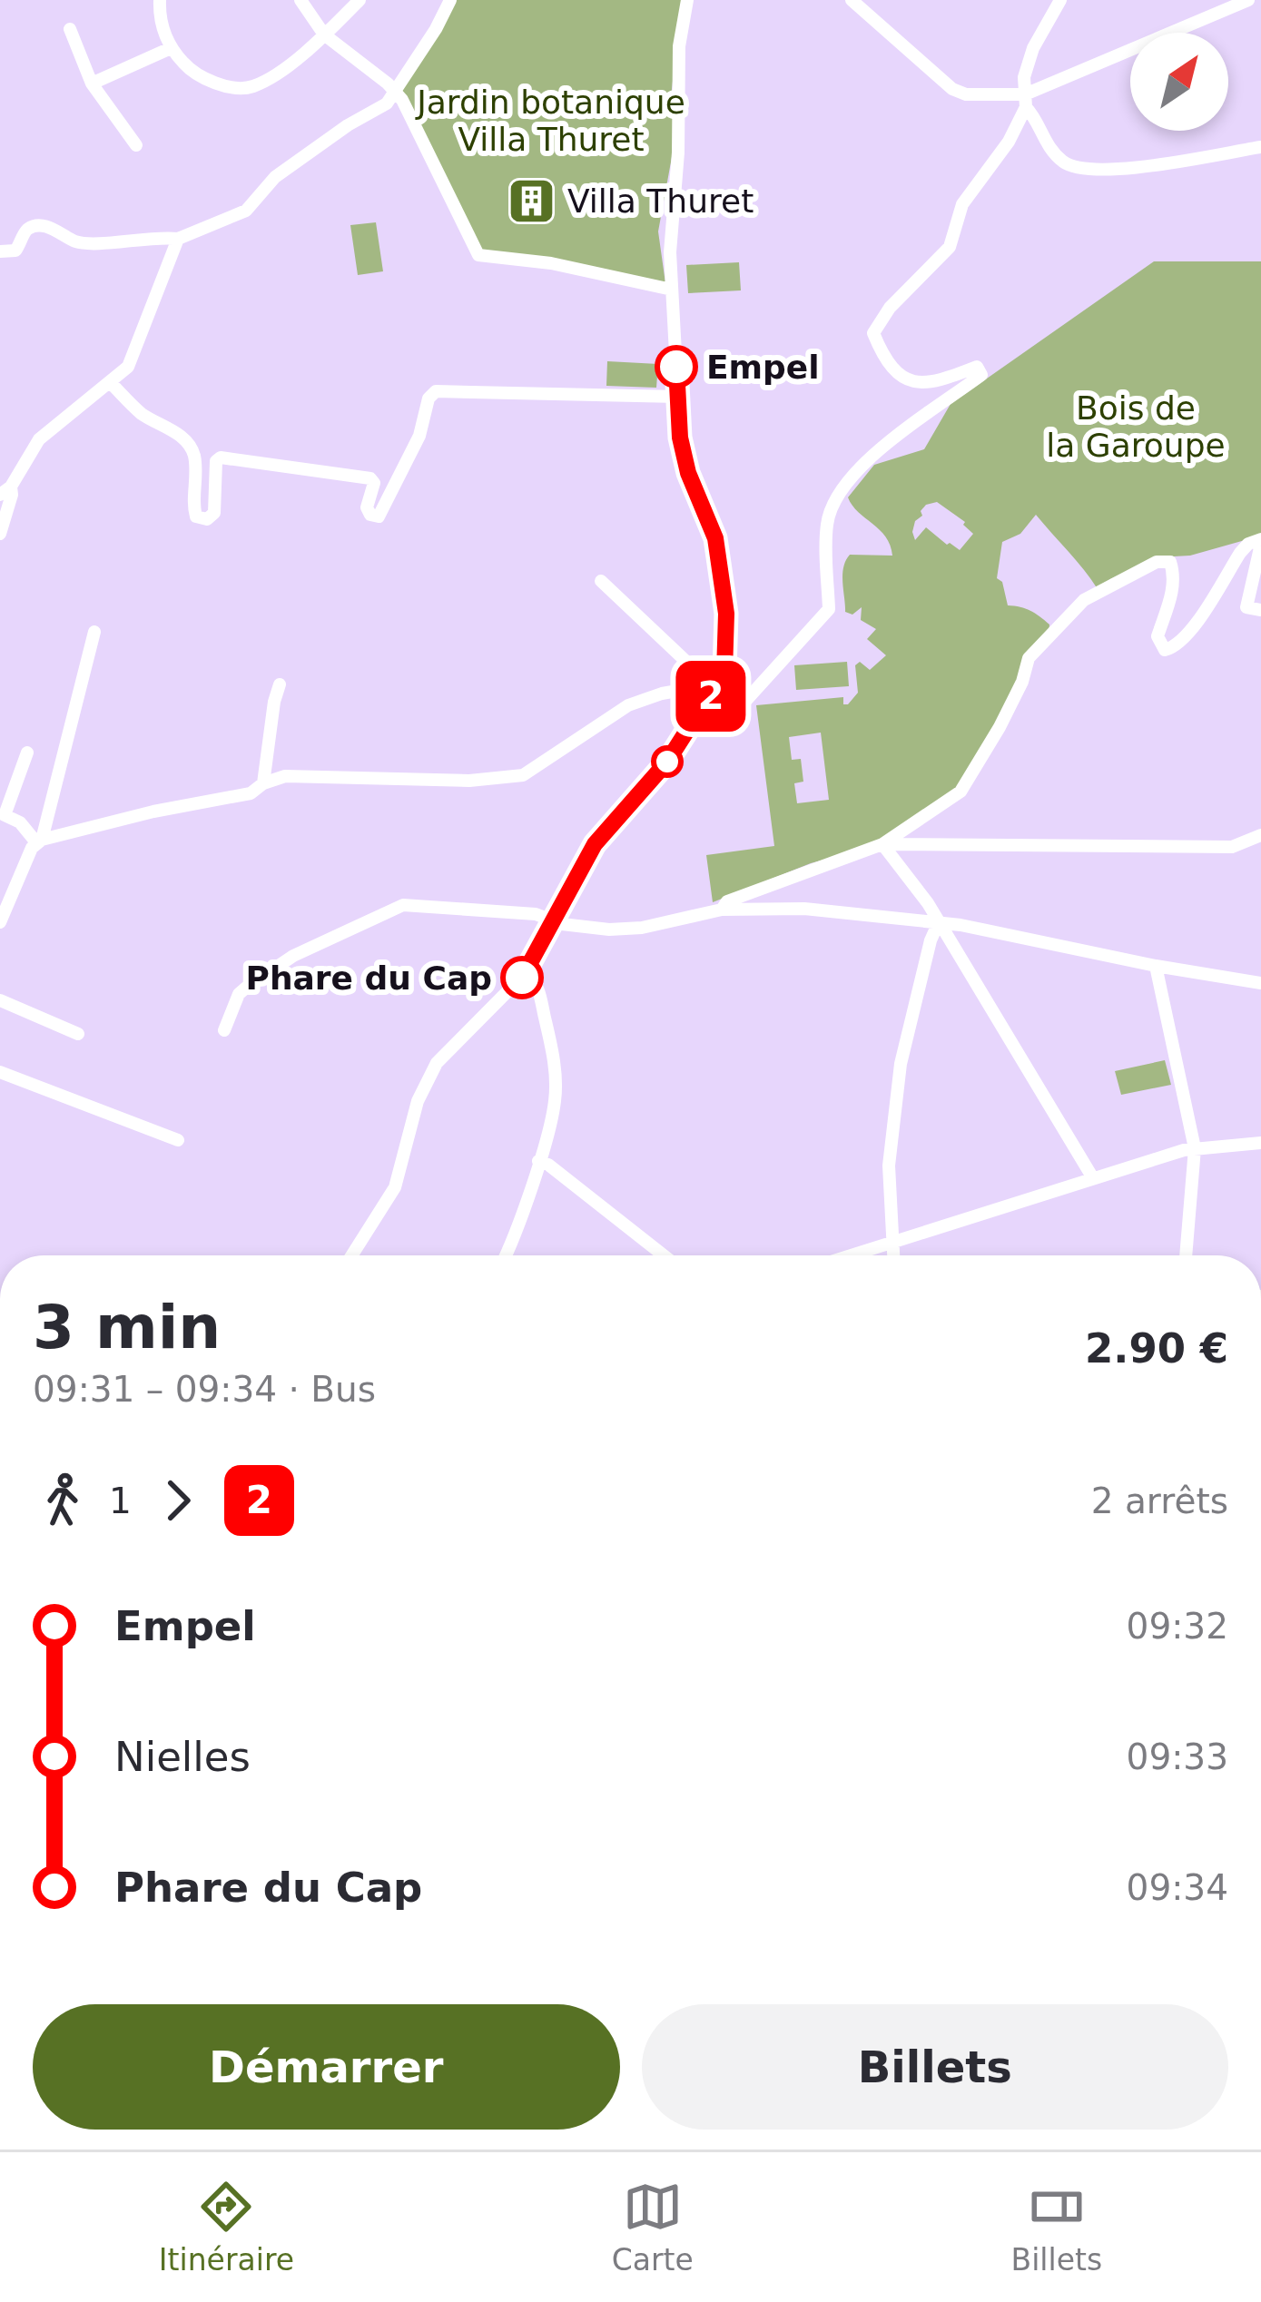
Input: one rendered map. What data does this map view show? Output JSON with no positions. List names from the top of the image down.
{
  "parks": ["Jardin botanique Villa Thuret", "Bois de la Garoupe"],
  "places": {
    "building": ["Villa Thuret"],
    "other": ["Empel", "Phare du Cap"]
  },
  "lines": ["bus line 2"],
  "north": "top right",
  "page": {
    "on_map": "2",
    "heading": ["3 min", "09:31 – 09:34 · Bus", "2.90 €"],
    "legs": ["1", "2", "2 arrêts"],
    "list": [
      {
        "name": "Empel",
        "value": "09:32"
      },
      {
        "name": "Nielles",
        "value": "09:33"
      },
      {
        "name": "Phare du Cap",
        "value": "09:34"
      }
    ],
    "buttons": ["Démarrer", "Billets"],
    "tabs": ["Itinéraire", "Carte", "Billets"]
  }
}
